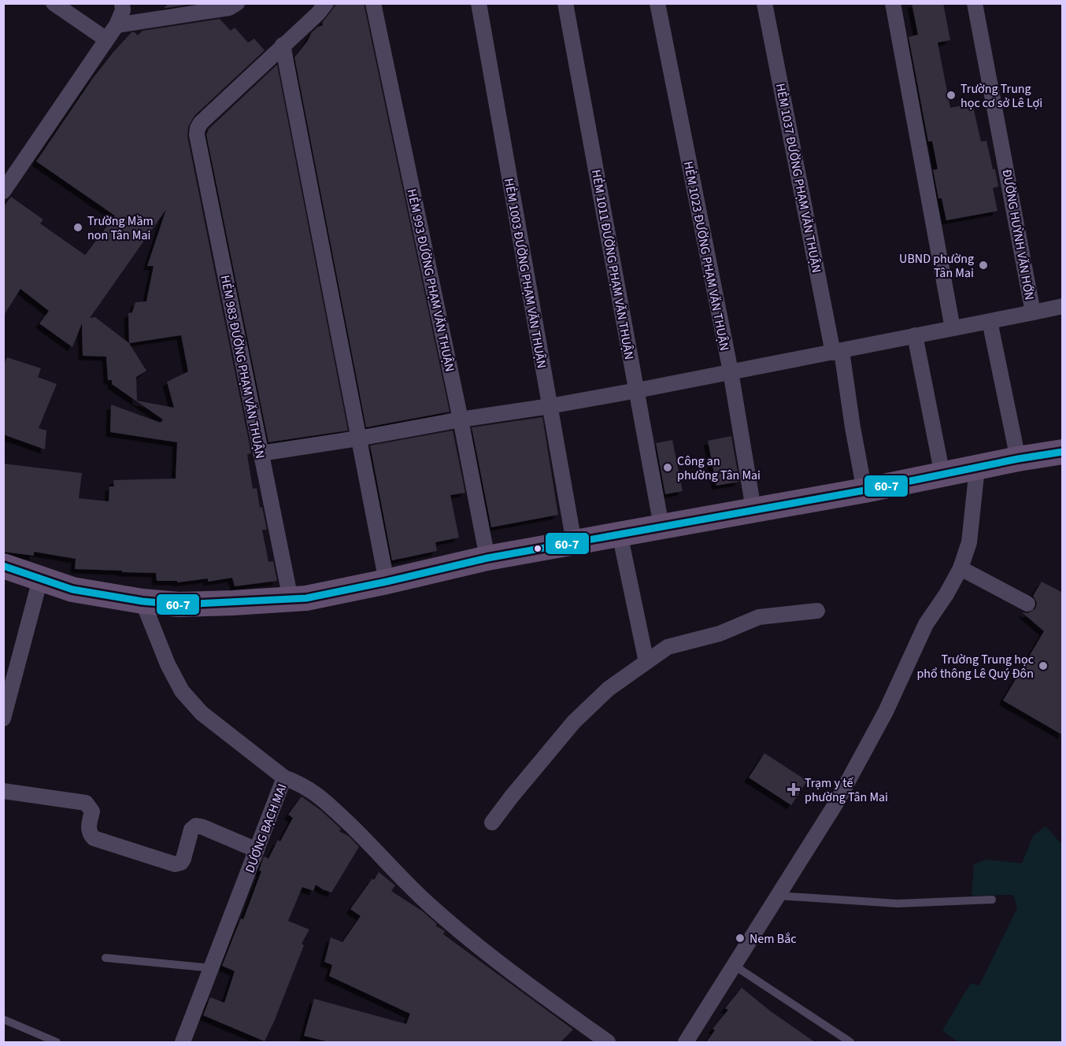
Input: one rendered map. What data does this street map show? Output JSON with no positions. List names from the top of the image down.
{
  "streets": {
    "street": [
      "HẺM 1037 ĐƯỜNG PHẠM VĂN THUẬN",
      "ĐƯỜNG HUỲNH VĂN HỚN",
      "HẺM 1023 ĐƯỜNG PHẠM VĂN THUẬN",
      "HẺM 1011 ĐƯỜNG PHẠM VĂN THUẬN",
      "HẺM 1003 ĐƯỜNG PHẠM VĂN THUẬN",
      "HẺM 993 ĐƯỜNG PHẠM VĂN THUẬN",
      "HẺM 983 ĐƯỜNG PHẠM VĂN THUẬN",
      "DƯƠNG BẠCH MAI"
    ]
  },
  "crossings": [
    ["HẺM 1037 ĐƯỜNG PHẠM VĂN THUẬN", "ĐƯỜNG HUỲNH VĂN HỚN"],
    ["ĐƯỜNG HUỲNH VĂN HỚN", "HẺM 1023 ĐƯỜNG PHẠM VĂN THUẬN"],
    ["ĐƯỜNG HUỲNH VĂN HỚN", "HẺM 1011 ĐƯỜNG PHẠM VĂN THUẬN"],
    ["ĐƯỜNG HUỲNH VĂN HỚN", "HẺM 1003 ĐƯỜNG PHẠM VĂN THUẬN"],
    ["ĐƯỜNG HUỲNH VĂN HỚN", "HẺM 993 ĐƯỜNG PHẠM VĂN THUẬN"],
    ["ĐƯỜNG HUỲNH VĂN HỚN", "HẺM 983 ĐƯỜNG PHẠM VĂN THUẬN"]
  ],
  "places": {
    "other": [
      "Trường Trung học cơ sở Lê Lợi",
      "Trường Mầm non Tân Mai",
      "UBND phường Tân Mai",
      "Công an phường Tân Mai",
      "Trường Trung học phổ thông Lê Quý Đôn",
      "Nem Bắc"
    ],
    "health": ["Trạm y tế phường Tân Mai"]
  },
  "lines": ["transit line 60-7"]
}
